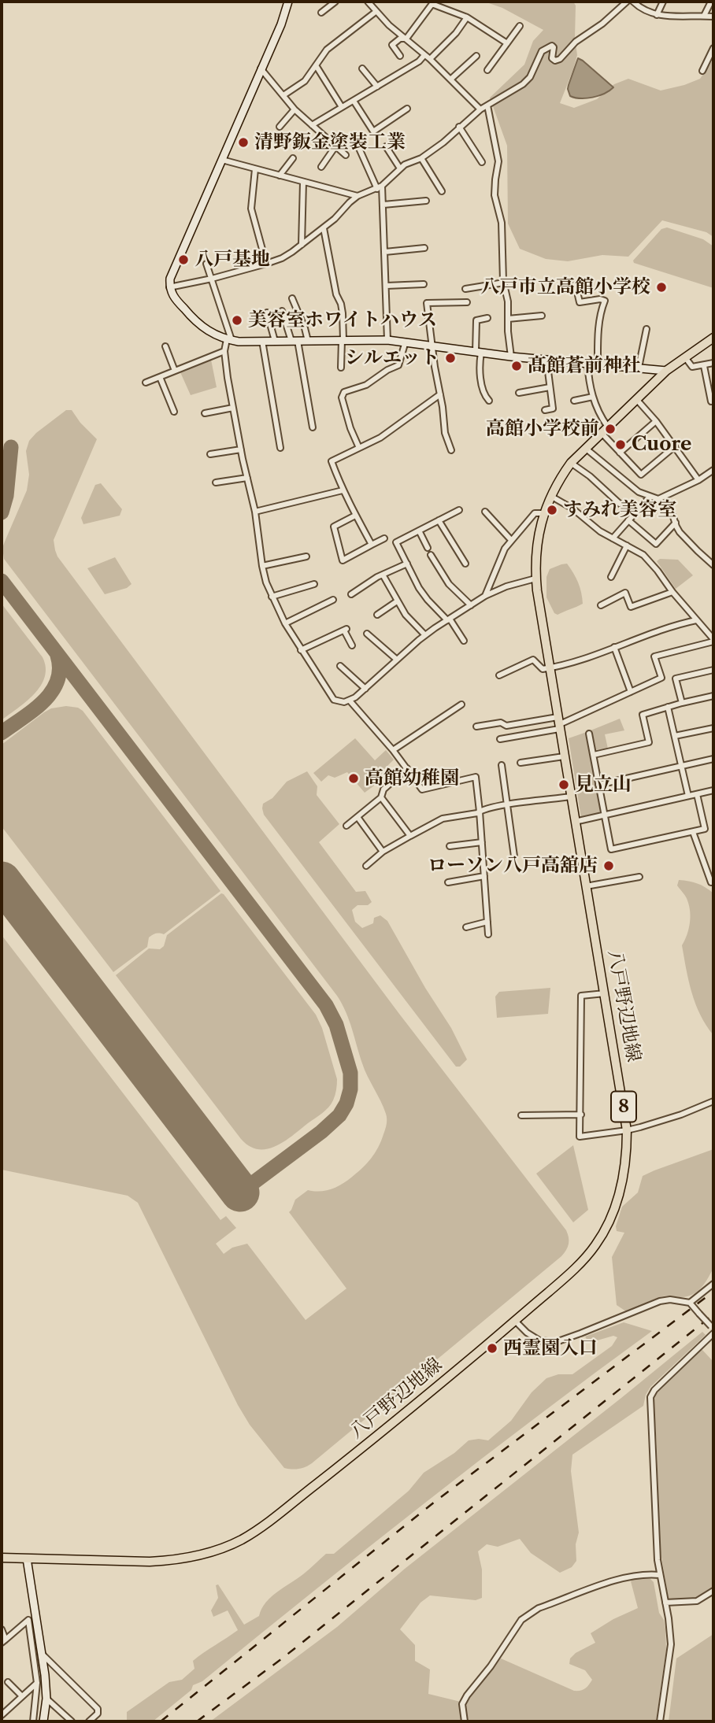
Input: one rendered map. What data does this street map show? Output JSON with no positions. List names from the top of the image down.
{
  "streets": {
    "main road": ["八戸野辺地線", "8"]
  },
  "places": [
    "清野鈑金塗装工業",
    "八戸基地",
    "八戸市立高館小学校",
    "美容室ホワイトハウス",
    "シルエット",
    "髙館蒼前神社",
    "高館小学校前",
    "Cuore",
    "すみれ美容室",
    "高館幼稚園",
    "見立山",
    "ローソン八戸高舘店",
    "西霊園入口"
  ]
}
